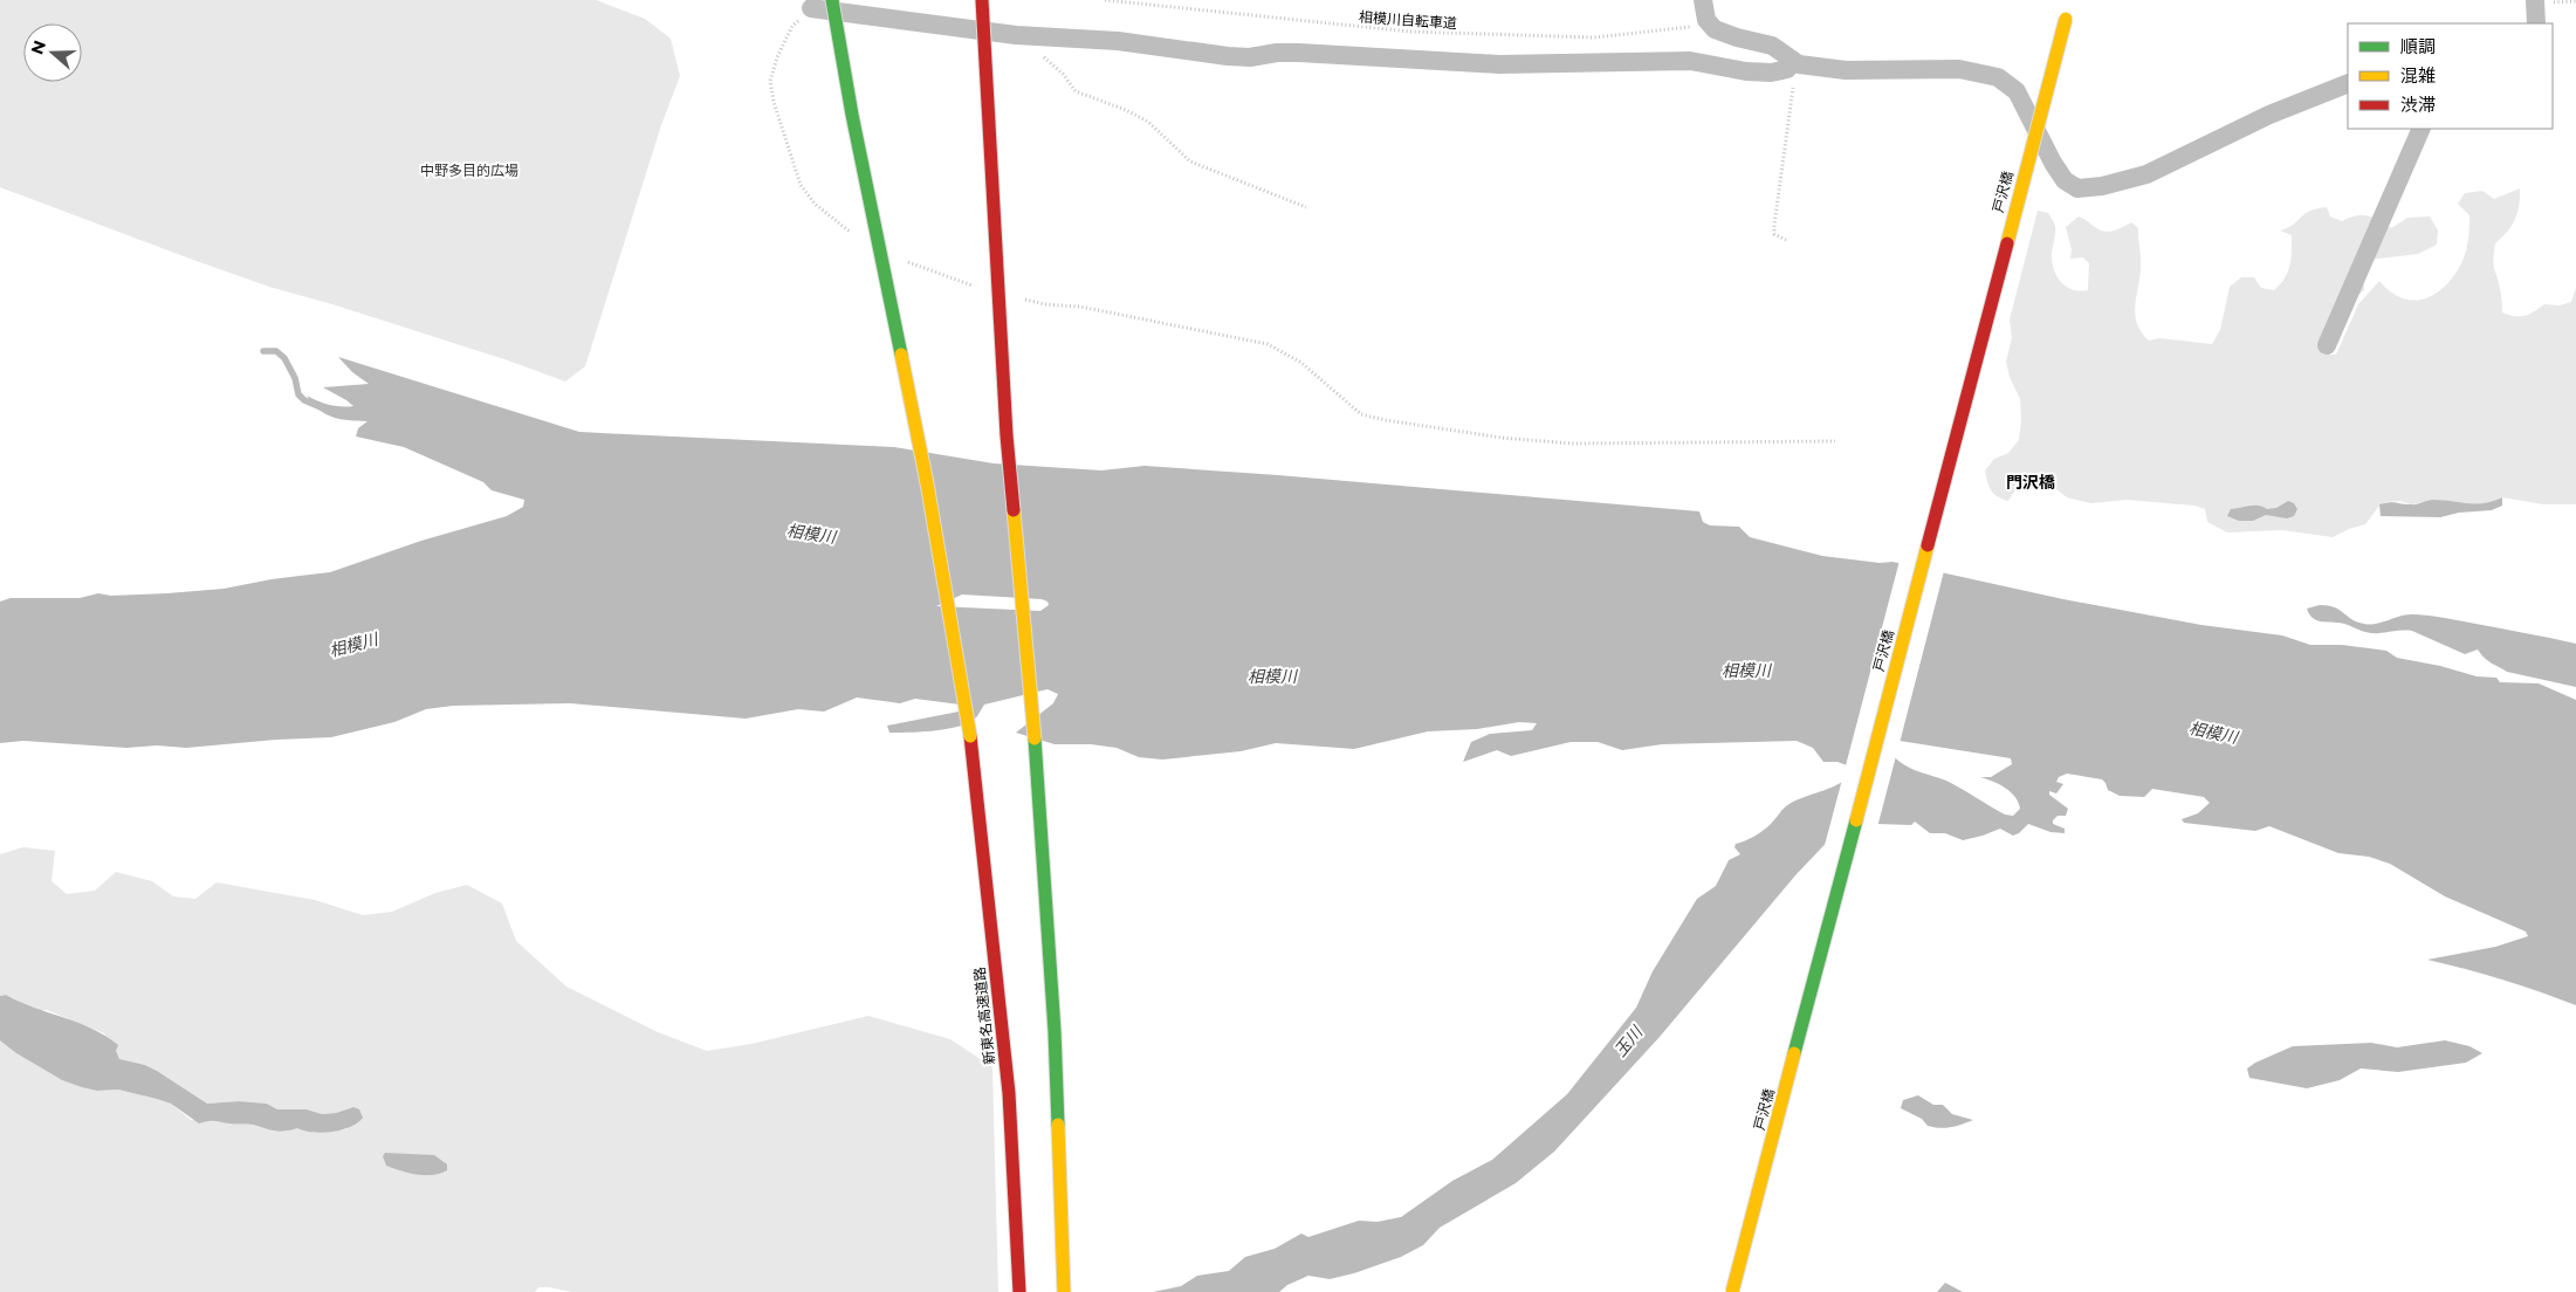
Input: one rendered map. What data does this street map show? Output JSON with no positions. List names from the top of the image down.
{
  "streets": {
    "main road": ["戸沢橋", "新東名高速道路"],
    "path": ["相模川自転車道"]
  },
  "districts": ["門沢橋"],
  "water": ["相模川", "玉川"],
  "parks": ["中野多目的広場"],
  "legend": ["順調", "混雑", "渋滞"],
  "north": "left"
}
